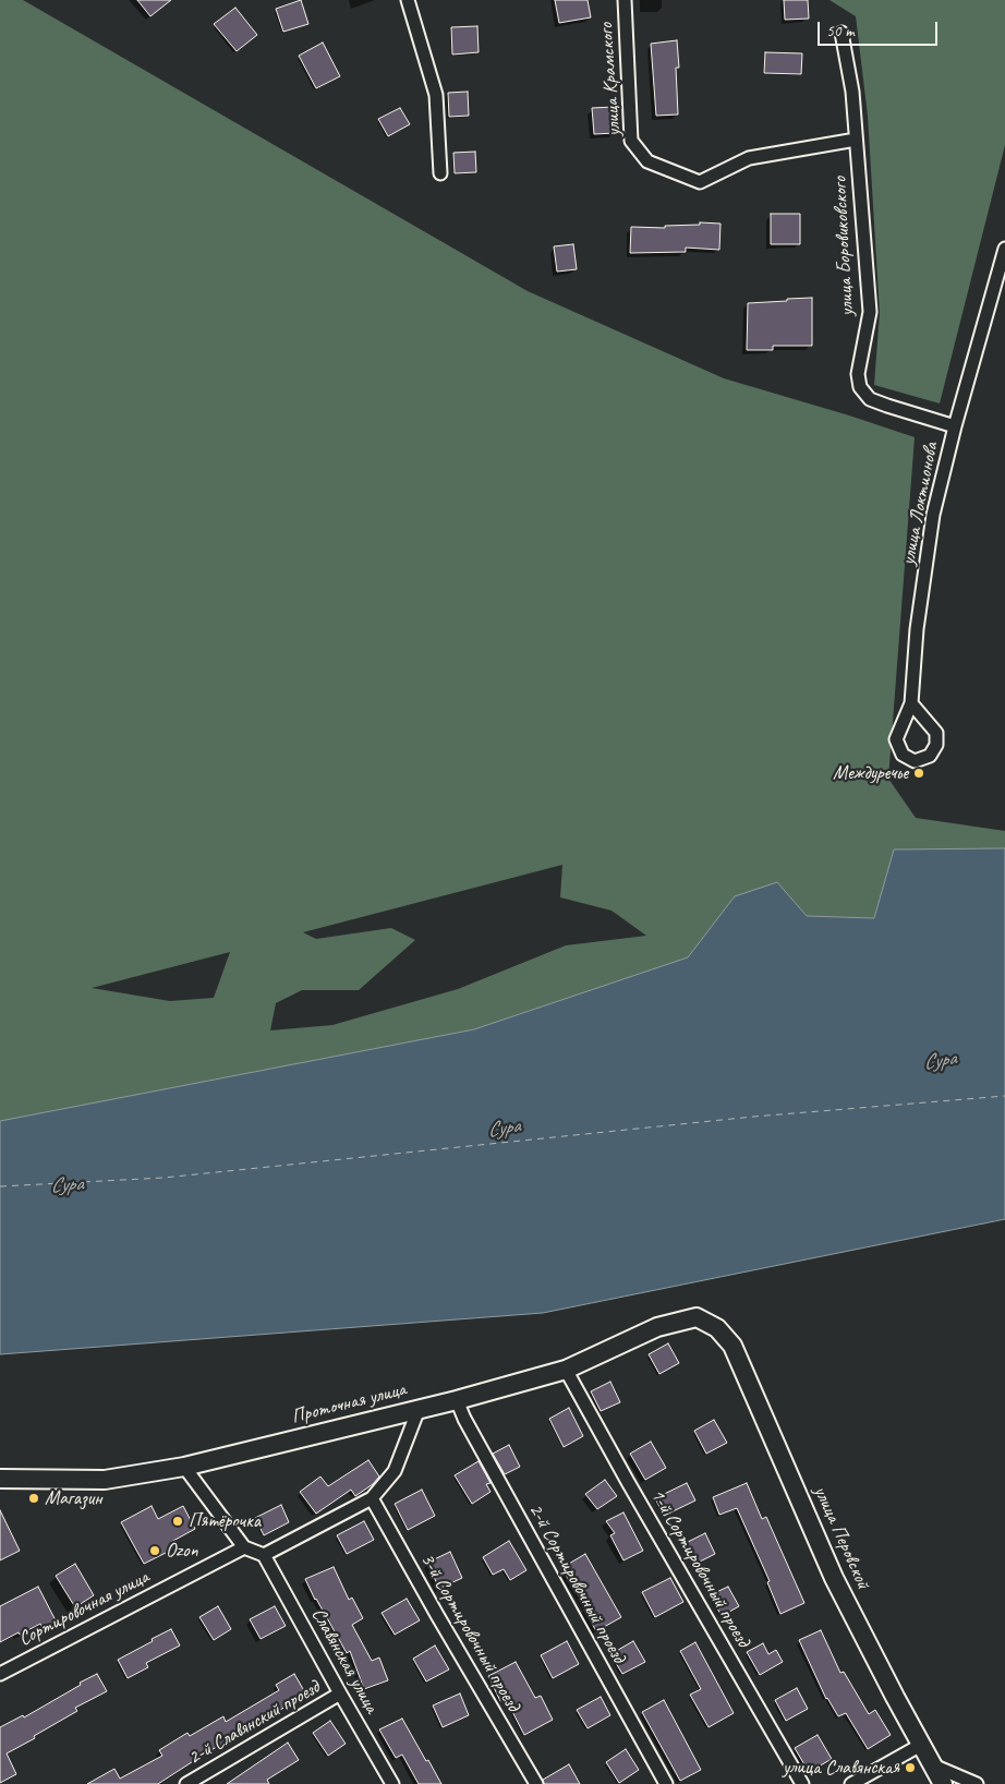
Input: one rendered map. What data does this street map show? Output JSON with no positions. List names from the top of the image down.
{
  "streets": {
    "main road": ["Проточная улица", "улица Перовской"],
    "street": [
      "улица Крамского",
      "улица Боровиковского",
      "улица Локтионова",
      "1-й Сортировочный проезд",
      "2-й Сортировочный проезд",
      "Сортировочная улица",
      "3-й Сортировочный проезд",
      "Славянская улица",
      "2-й Славянский проезд"
    ]
  },
  "crossings": [
    ["улица Крамского", "улица Боровиковского"],
    ["улица Боровиковского", "улица Локтионова"],
    ["Проточная улица", "улица Перовской"],
    ["Проточная улица", "1-й Сортировочный проезд"],
    ["Проточная улица", "2-й Сортировочный проезд"],
    ["Славянская улица", "2-й Славянский проезд"]
  ],
  "water": ["Сура"],
  "places": [
    "Междуречье",
    "Магазин",
    "Пятёрочка",
    "Ozon",
    "улица Славянская"
  ],
  "scale_bar": "50 m"
}
